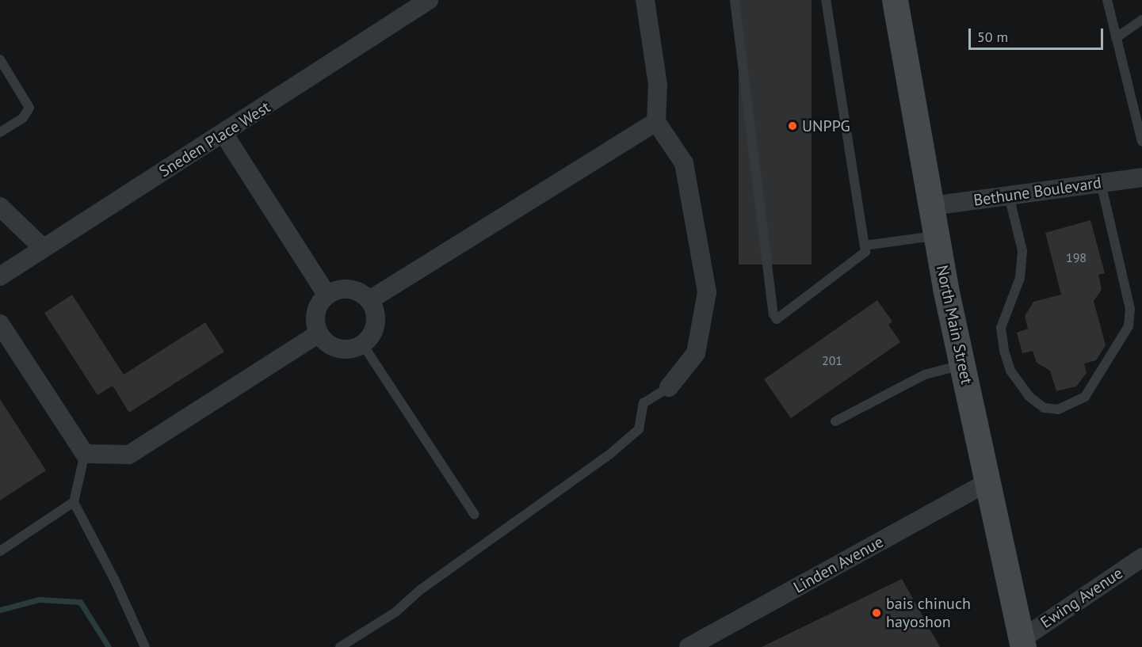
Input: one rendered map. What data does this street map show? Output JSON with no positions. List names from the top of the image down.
{
  "streets": {
    "main road": ["North Main Street"],
    "street": [
      "Sneden Place West",
      "Bethune Boulevard",
      "Linden Avenue",
      "Ewing Avenue"
    ]
  },
  "crossings": [
    ["Bethune Boulevard", "North Main Street"],
    ["North Main Street", "Linden Avenue"],
    ["North Main Street", "Ewing Avenue"]
  ],
  "places": ["UNPPG", "bais chinuch hayoshon"],
  "house_numbers": ["198", "201"],
  "scale_bar": "50 m"
}
